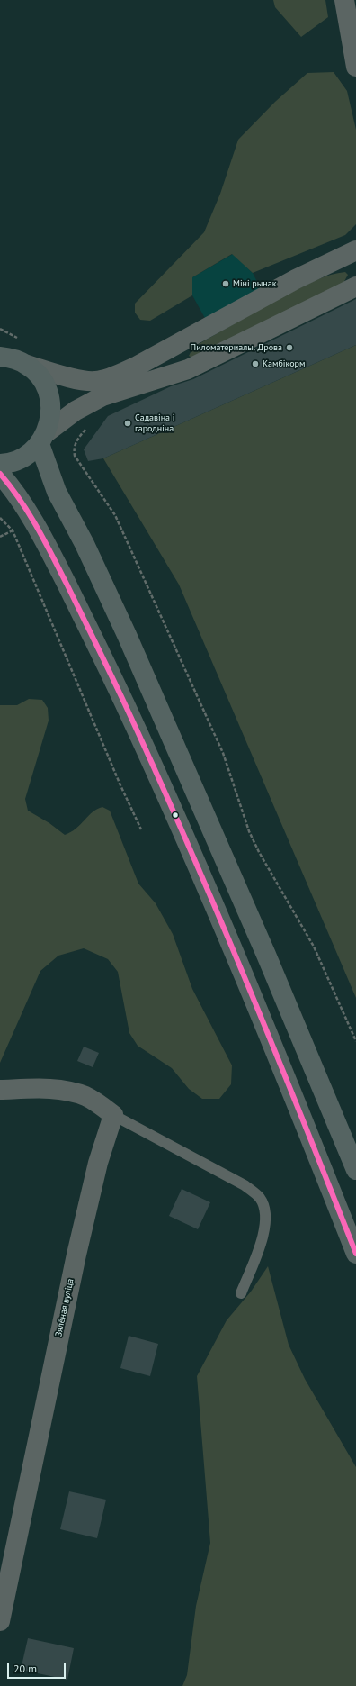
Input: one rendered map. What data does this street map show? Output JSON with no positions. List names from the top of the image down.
{
  "streets": {
    "street": ["Зялёная вуліца"]
  },
  "places": [
    "Міні рынак",
    "Пиломатериалы. Дрова",
    "Камбікорм",
    "Садавіна і гародніна"
  ],
  "scale_bar": "20 m"
}
